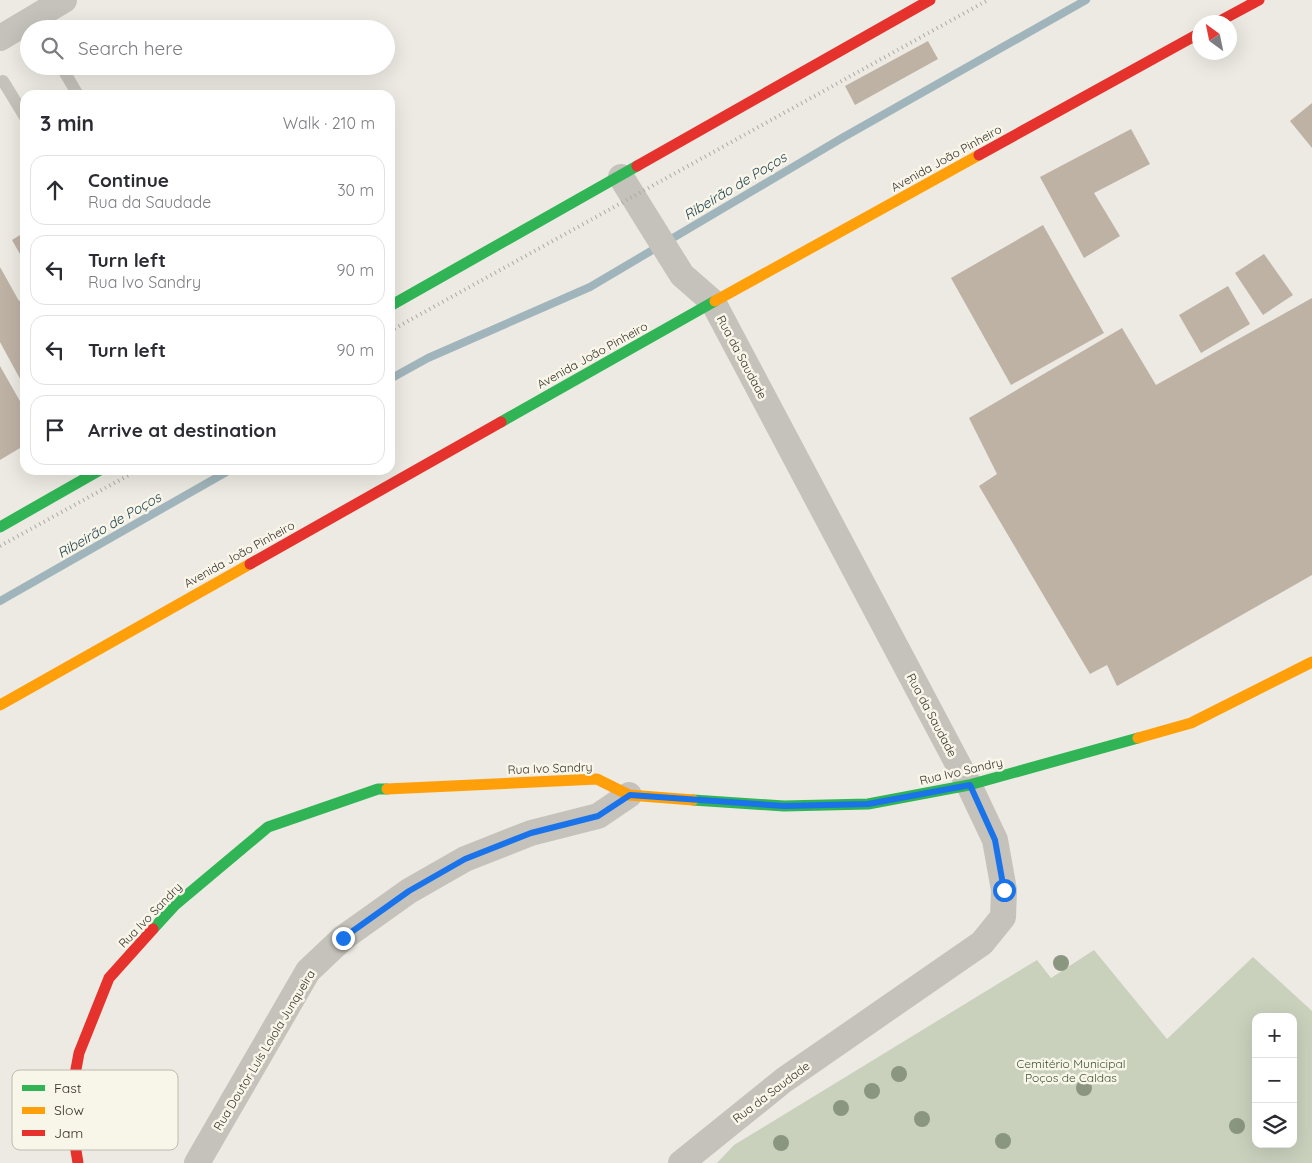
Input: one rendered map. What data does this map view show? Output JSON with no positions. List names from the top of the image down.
{
  "streets": {
    "main road": ["Avenida João Pinheiro", "Rua Ivo Sandry"],
    "street": ["Rua da Saudade", "Rua Doutor Luís Loiola Junqueira"]
  },
  "crossings": [
    ["Avenida João Pinheiro", "Rua da Saudade"],
    ["Rua da Saudade", "Rua Ivo Sandry"],
    ["Rua Ivo Sandry", "Rua Doutor Luís Loiola Junqueira"]
  ],
  "water": ["Ribeirão de Poços"],
  "parks": ["Cemitério Municipal Poços de Caldas"],
  "legend": ["Fast", "Slow", "Jam"],
  "north": "top left",
  "page": {
    "search": "Search here",
    "heading": ["3 min", "Walk · 210 m"],
    "list": [
      ["Continue", "Rua da Saudade", "30 m"],
      ["Turn left", "Rua Ivo Sandry", "90 m"],
      ["Turn left", "90 m"],
      "Arrive at destination"
    ],
    "map_buttons": ["+", "−"]
  }
}
